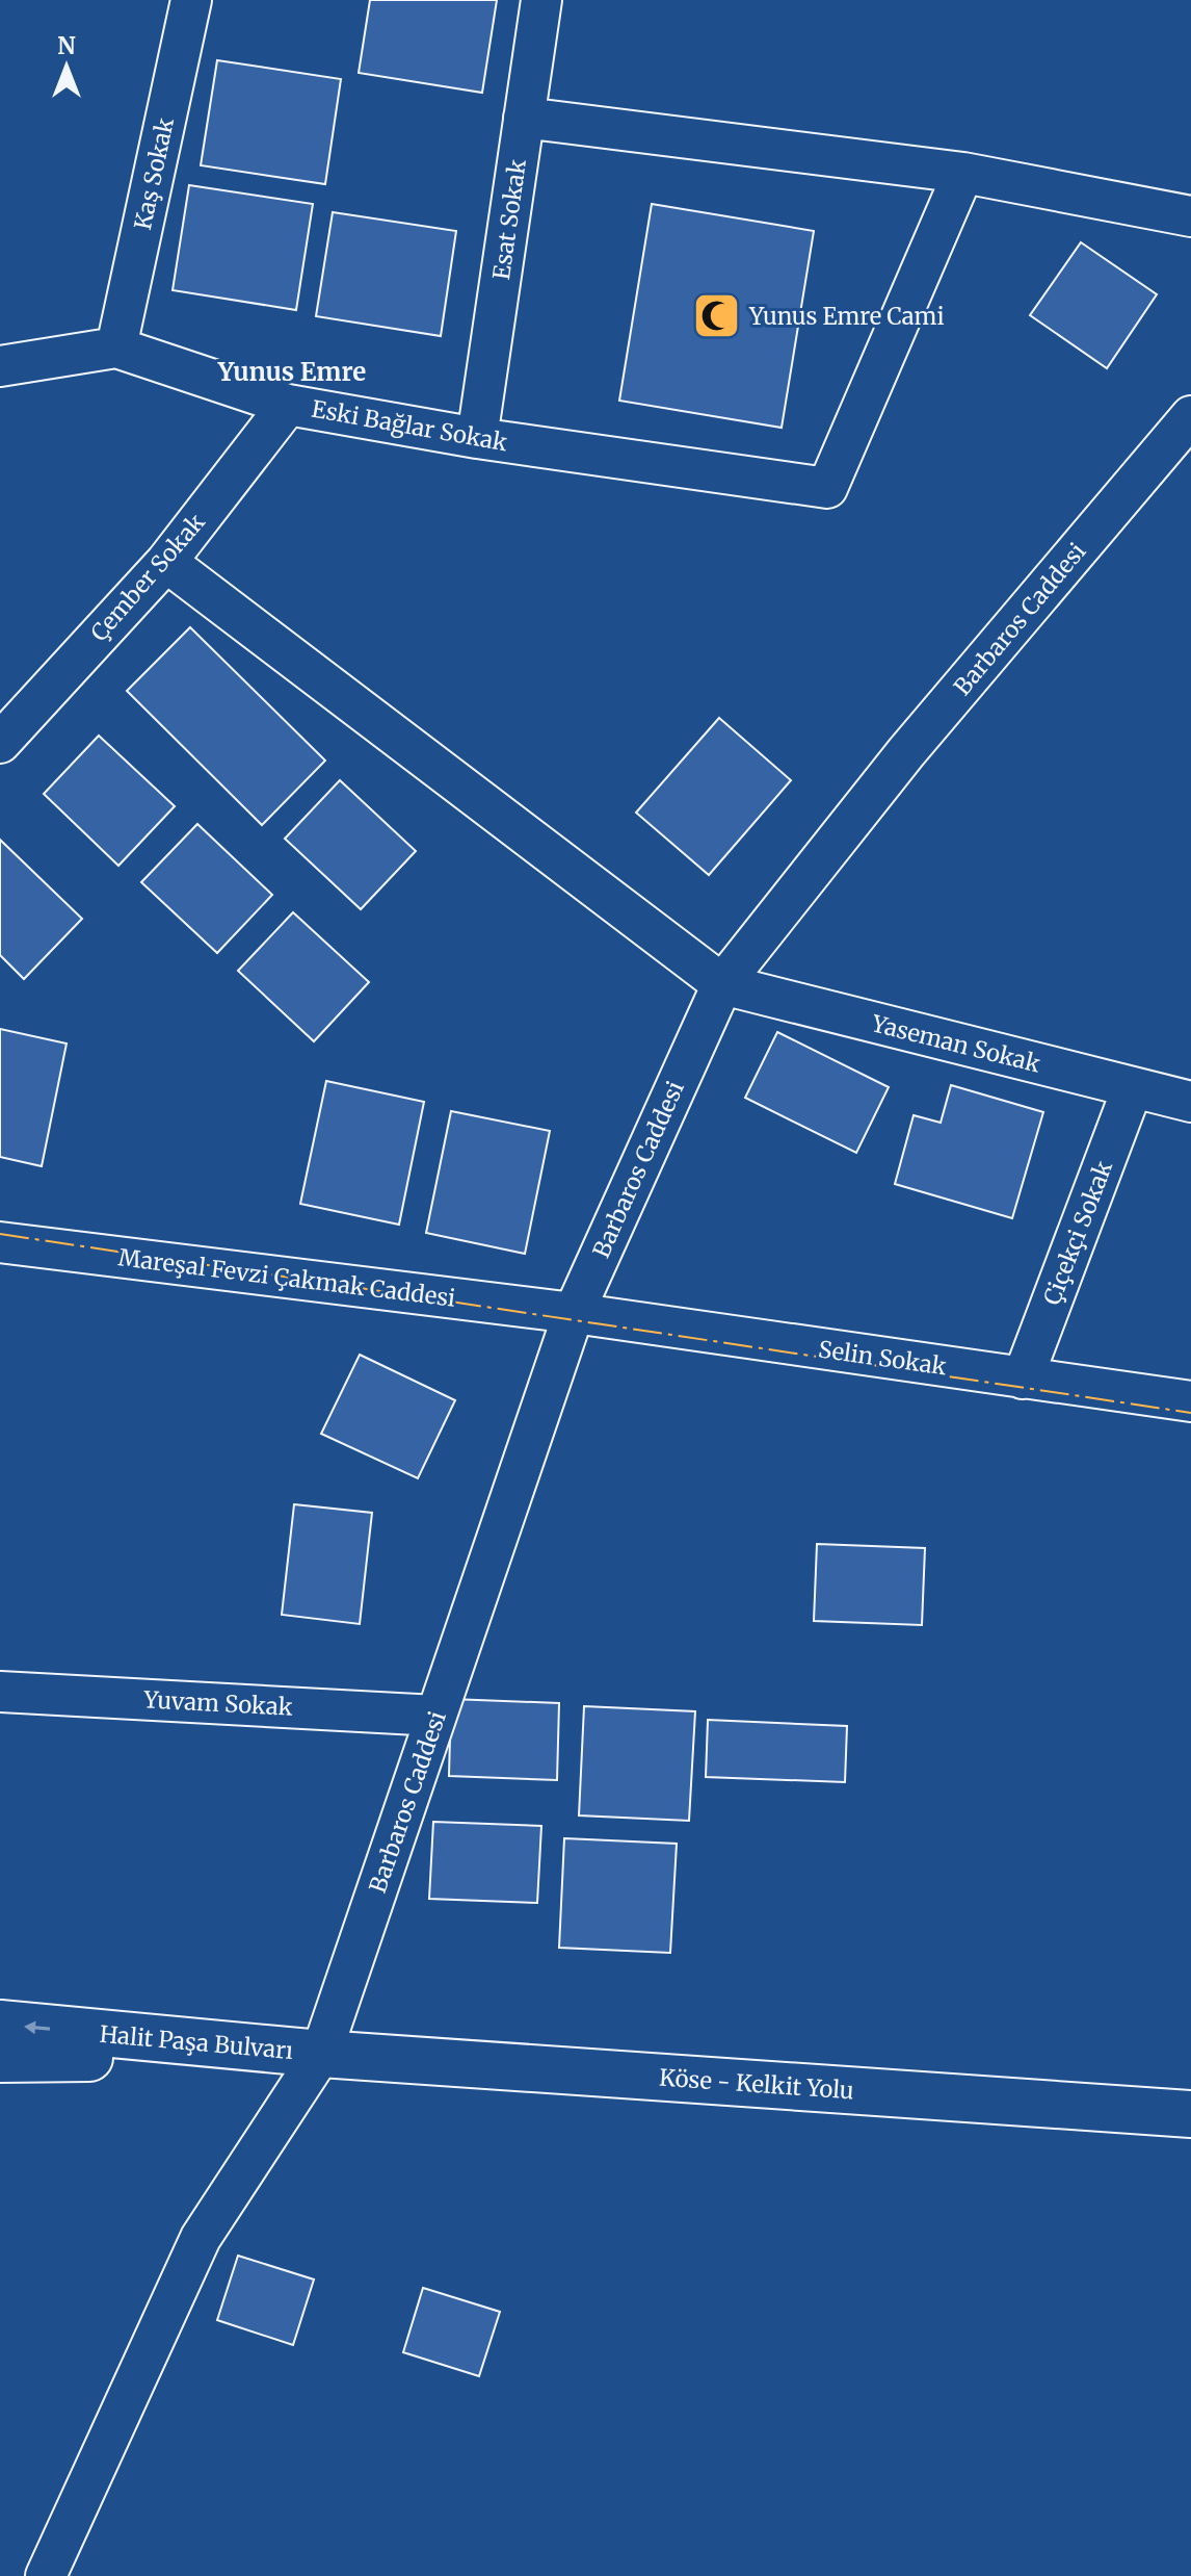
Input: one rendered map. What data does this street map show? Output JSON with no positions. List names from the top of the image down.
{
  "streets": {
    "main road": ["Halit Paşa Bulvarı", "Köse - Kelkit Yolu"],
    "street": [
      "Kaş Sokak",
      "Esat Sokak",
      "Eski Bağlar Sokak",
      "Çember Sokak",
      "Barbaros Caddesi",
      "Yaseman Sokak",
      "Çiçekçi Sokak",
      "Mareşal Fevzi Çakmak Caddesi",
      "Selin Sokak",
      "Yuvam Sokak"
    ]
  },
  "crossings": [
    ["Kaş Sokak", "Eski Bağlar Sokak"],
    ["Esat Sokak", "Eski Bağlar Sokak"],
    ["Eski Bağlar Sokak", "Çember Sokak"],
    ["Barbaros Caddesi", "Yaseman Sokak"],
    ["Barbaros Caddesi", "Mareşal Fevzi Çakmak Caddesi"],
    ["Barbaros Caddesi", "Selin Sokak"],
    ["Barbaros Caddesi", "Yuvam Sokak"],
    ["Barbaros Caddesi", "Halit Paşa Bulvarı"],
    ["Barbaros Caddesi", "Köse - Kelkit Yolu"],
    ["Yaseman Sokak", "Çiçekçi Sokak"],
    ["Çiçekçi Sokak", "Selin Sokak"],
    ["Mareşal Fevzi Çakmak Caddesi", "Selin Sokak"],
    ["Halit Paşa Bulvarı", "Köse - Kelkit Yolu"]
  ],
  "districts": ["Yunus Emre"],
  "places": {
    "mosque": ["Yunus Emre Cami"]
  },
  "north": "top"
}
